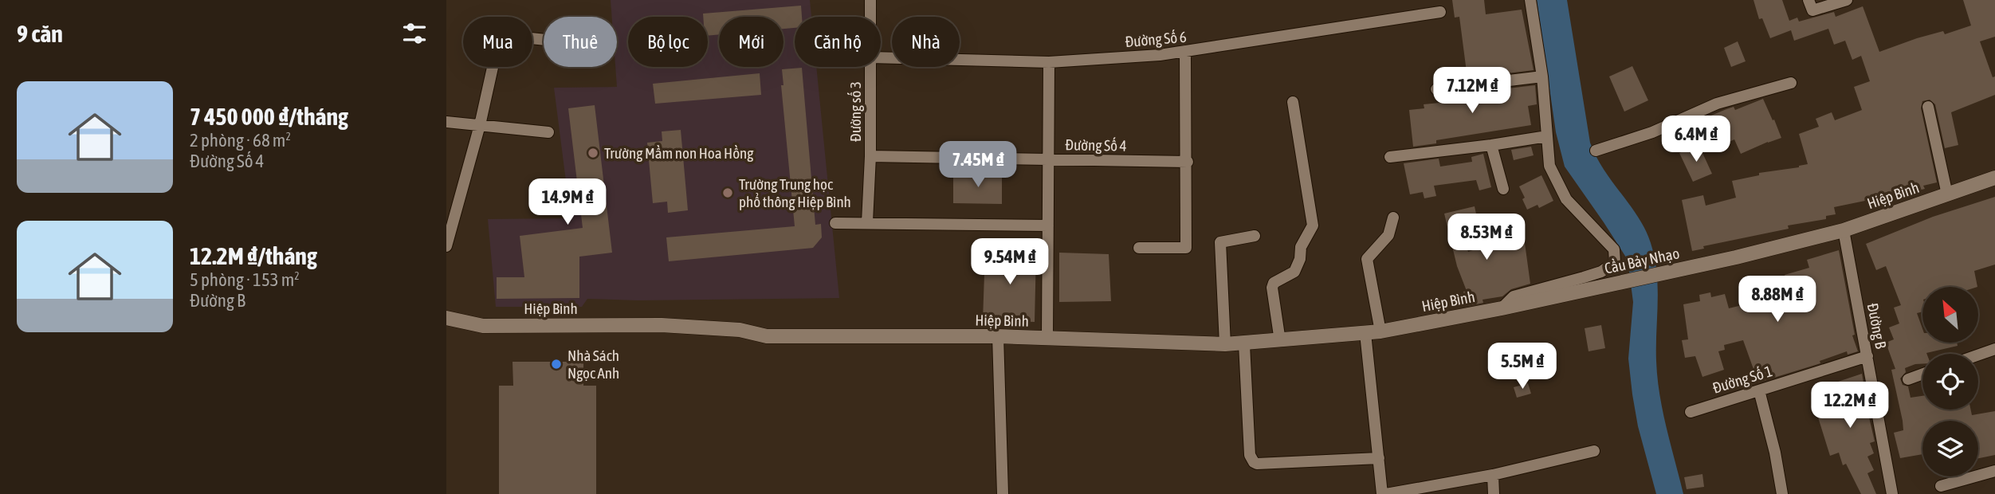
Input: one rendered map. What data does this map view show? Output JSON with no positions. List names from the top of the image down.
{
  "streets": {
    "main road": ["Hiệp Bình", "Cầu Bảy Nhạo"],
    "street": [
      "Đường Số 6",
      "Đường số 3",
      "Đường Số 4",
      "Đường B",
      "Đường Số 1"
    ]
  },
  "crossings": [
    ["Đường số 3", "Đường Số 4"],
    ["Hiệp Bình", "Cầu Bảy Nhạo"],
    ["Hiệp Bình", "Đường B"],
    ["Đường B", "Đường Số 1"]
  ],
  "places": ["Trường Mầm non Hoa Hồng", "Trường Trung học phổ thông Hiệp Bình", "Nhà Sách Ngọc Anh"],
  "north": "top left",
  "page": {
    "heading": "9 căn",
    "chip": [
      "Mua",
      "Thuê",
      "Bộ lọc",
      "Mới",
      "Căn hộ",
      "Nhà"
    ],
    "list": [
      {
        "name": "7 450 000 ₫/tháng",
        "note": "2 phòng · 68 m² · Đường Số 4"
      },
      {
        "name": "12.2M ₫/tháng",
        "note": "5 phòng · 153 m² · Đường B"
      }
    ],
    "price": [
      "7.12M ₫",
      "6.4M ₫",
      "7.45M ₫",
      "14.9M ₫",
      "8.53M ₫",
      "9.54M ₫",
      "8.88M ₫",
      "5.5M ₫",
      "12.2M ₫"
    ]
  }
}
